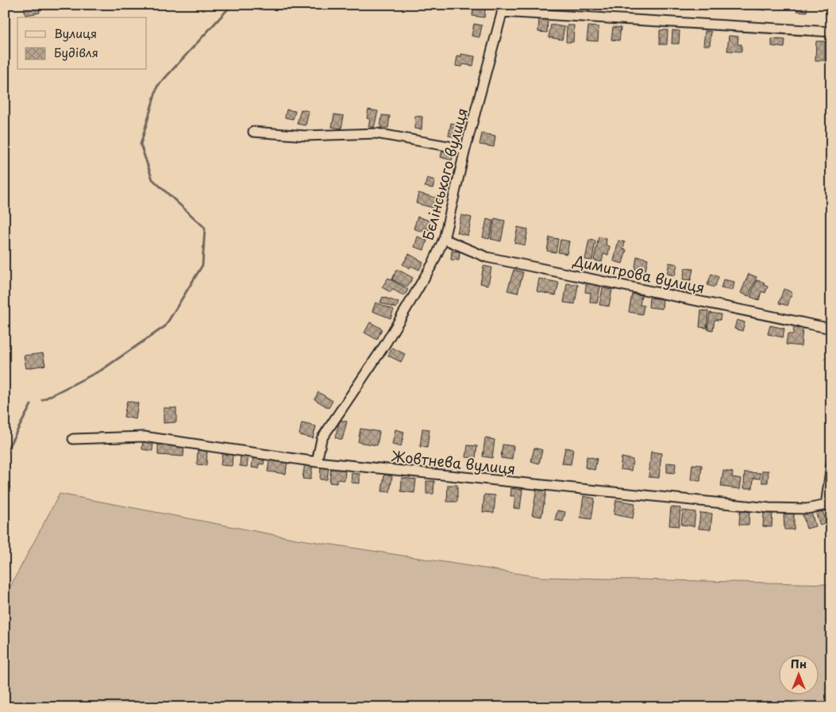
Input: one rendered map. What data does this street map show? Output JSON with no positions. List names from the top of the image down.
{
  "streets": {
    "street": ["Бєлінського вулиця", "Димитрова вулиця", "Жовтнева вулиця"]
  },
  "crossings": [
    ["Бєлінського вулиця", "Димитрова вулиця"],
    ["Бєлінського вулиця", "Жовтнева вулиця"]
  ],
  "legend": ["Вулиця", "Будівля"],
  "north": "top"
}
